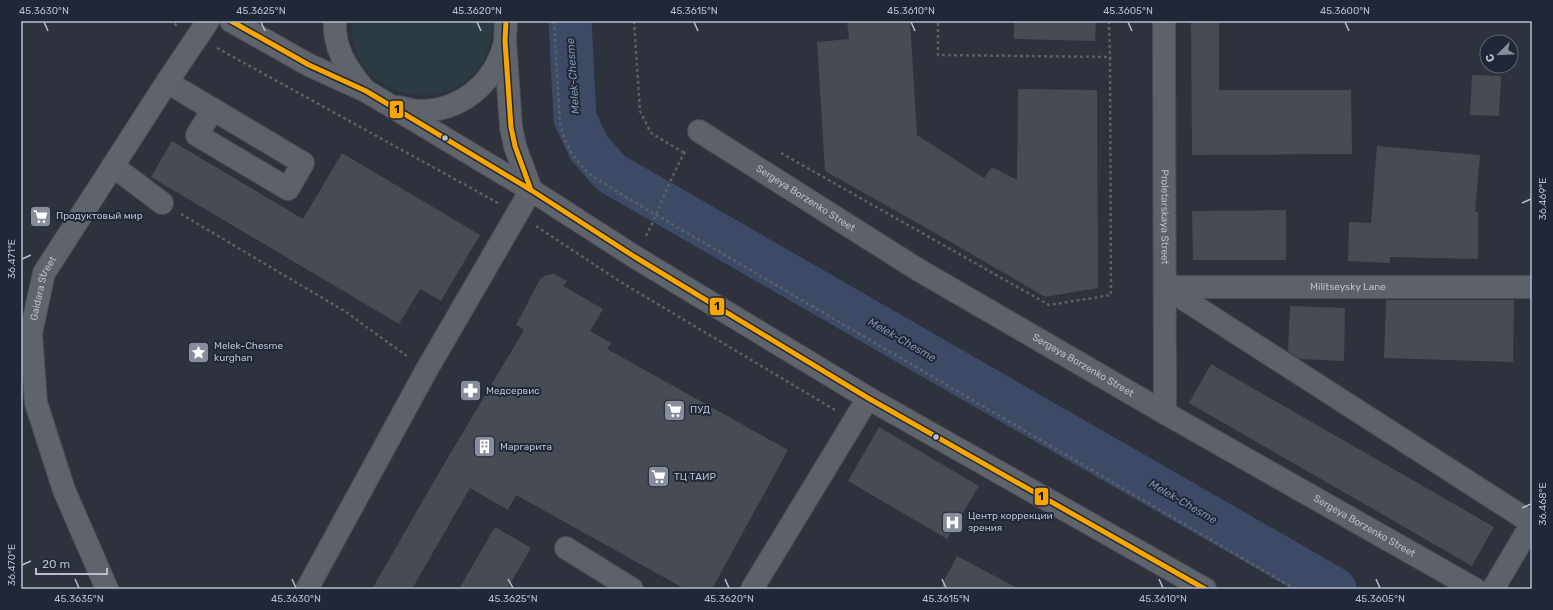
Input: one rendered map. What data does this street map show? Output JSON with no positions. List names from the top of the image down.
{
  "streets": {
    "main road": ["Gaidara Street"],
    "street": ["Sergeya Borzenko Street", "Proletarskaya Street", "Militseysky Lane"]
  },
  "crossings": [
    ["Sergeya Borzenko Street", "Proletarskaya Street"],
    ["Proletarskaya Street", "Militseysky Lane"]
  ],
  "water": ["Melek-Chesme"],
  "places": {
    "supermarket": ["Продуктовый мир", "ПУД", "ТЦ ТАИР"],
    "place": ["Melek-Chesme kurghan"],
    "pharmacy": ["Медсервис"],
    "building": ["Маргарита"],
    "hospital": ["Центр коррекции зрения"]
  },
  "lines": ["transit line 1"],
  "scale_bar": "20 m",
  "north": "bottom left",
  "coordinates": [
    "45.3630°N",
    "45.3625°N",
    "45.3620°N",
    "45.3615°N",
    "45.3610°N",
    "45.3605°N",
    "45.3600°N",
    "36.469°E",
    "36.471°E",
    "36.468°E",
    "36.470°E",
    "45.3635°N"
  ]
}
